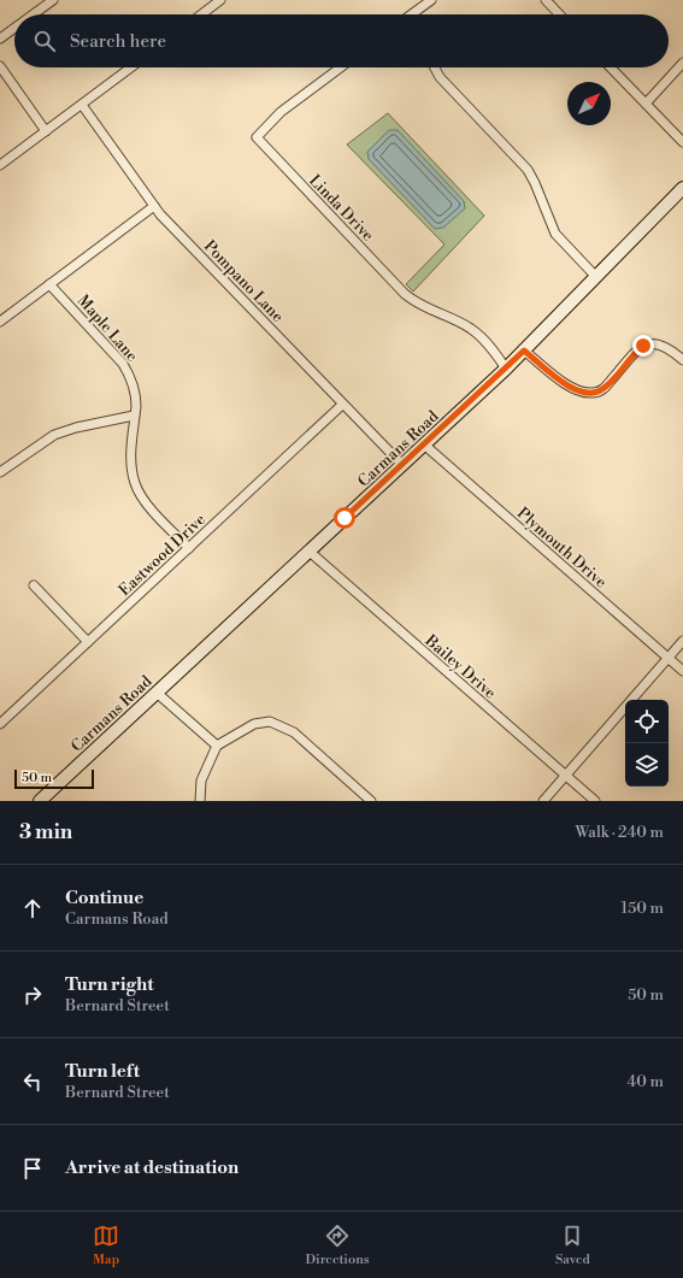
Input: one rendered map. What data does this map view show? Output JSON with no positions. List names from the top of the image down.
{
  "streets": {
    "street": [
      "Linda Drive",
      "Pompano Lane",
      "Maple Lane",
      "Carmans Road",
      "Plymouth Drive",
      "Eastwood Drive",
      "Bailey Drive"
    ]
  },
  "crossings": [
    ["Linda Drive", "Carmans Road"],
    ["Pompano Lane", "Carmans Road"],
    ["Pompano Lane", "Eastwood Drive"],
    ["Maple Lane", "Eastwood Drive"],
    ["Carmans Road", "Plymouth Drive"],
    ["Carmans Road", "Bailey Drive"]
  ],
  "scale_bar": "50 m",
  "north": "top right",
  "page": {
    "search": "Search here",
    "scale": "50 m",
    "heading": ["3 min", "Walk · 240 m"],
    "list": [
      ["Continue", "Carmans Road", "150 m"],
      ["Turn right", "Bernard Street", "50 m"],
      ["Turn left", "Bernard Street", "40 m"],
      "Arrive at destination"
    ],
    "nav": ["Map", "Directions", "Saved"]
  }
}
